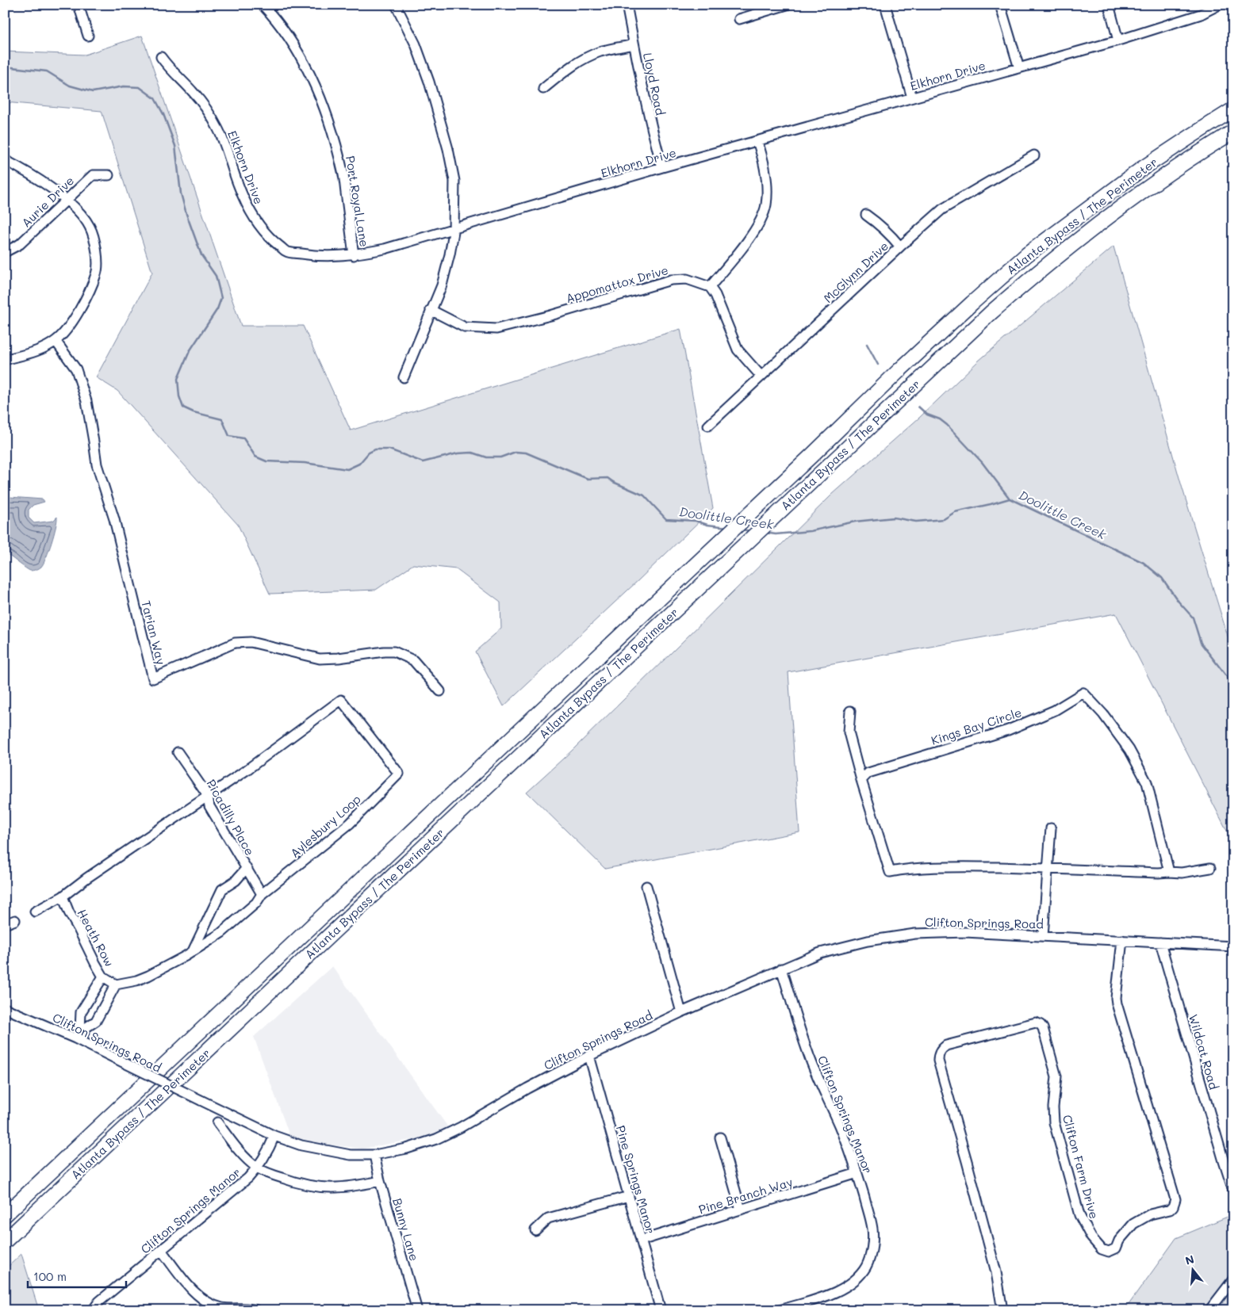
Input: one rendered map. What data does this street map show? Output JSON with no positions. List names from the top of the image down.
{
  "streets": {
    "highway": ["Atlanta Bypass / The Perimeter"],
    "street": [
      "Elkhorn Drive",
      "Lloyd Road",
      "Aurie Drive",
      "Port Royal Lane",
      "McGlynn Drive",
      "Appomattox Drive",
      "Tarian Way",
      "Kings Bay Circle",
      "Picadilly Place",
      "Aylesbury Loop",
      "Clifton Springs Road",
      "Heath Row",
      "Wildcat Road",
      "Clifton Springs Manor",
      "Clifton Farm Drive",
      "Pine Springs Manor",
      "Pine Branch Way",
      "Bunny Lane"
    ]
  },
  "crossings": [
    ["Elkhorn Drive", "Lloyd Road"],
    ["Elkhorn Drive", "Port Royal Lane"],
    ["Picadilly Place", "Aylesbury Loop"],
    ["Aylesbury Loop", "Heath Row"],
    ["Clifton Springs Road", "Wildcat Road"],
    ["Clifton Springs Road", "Clifton Springs Manor"],
    ["Clifton Springs Road", "Clifton Farm Drive"],
    ["Clifton Springs Road", "Pine Springs Manor"],
    ["Clifton Springs Road", "Bunny Lane"],
    ["Clifton Springs Manor", "Pine Branch Way"],
    ["Pine Springs Manor", "Pine Branch Way"]
  ],
  "water": ["Doolittle Creek"],
  "scale_bar": "100 m",
  "north": "top"
}
